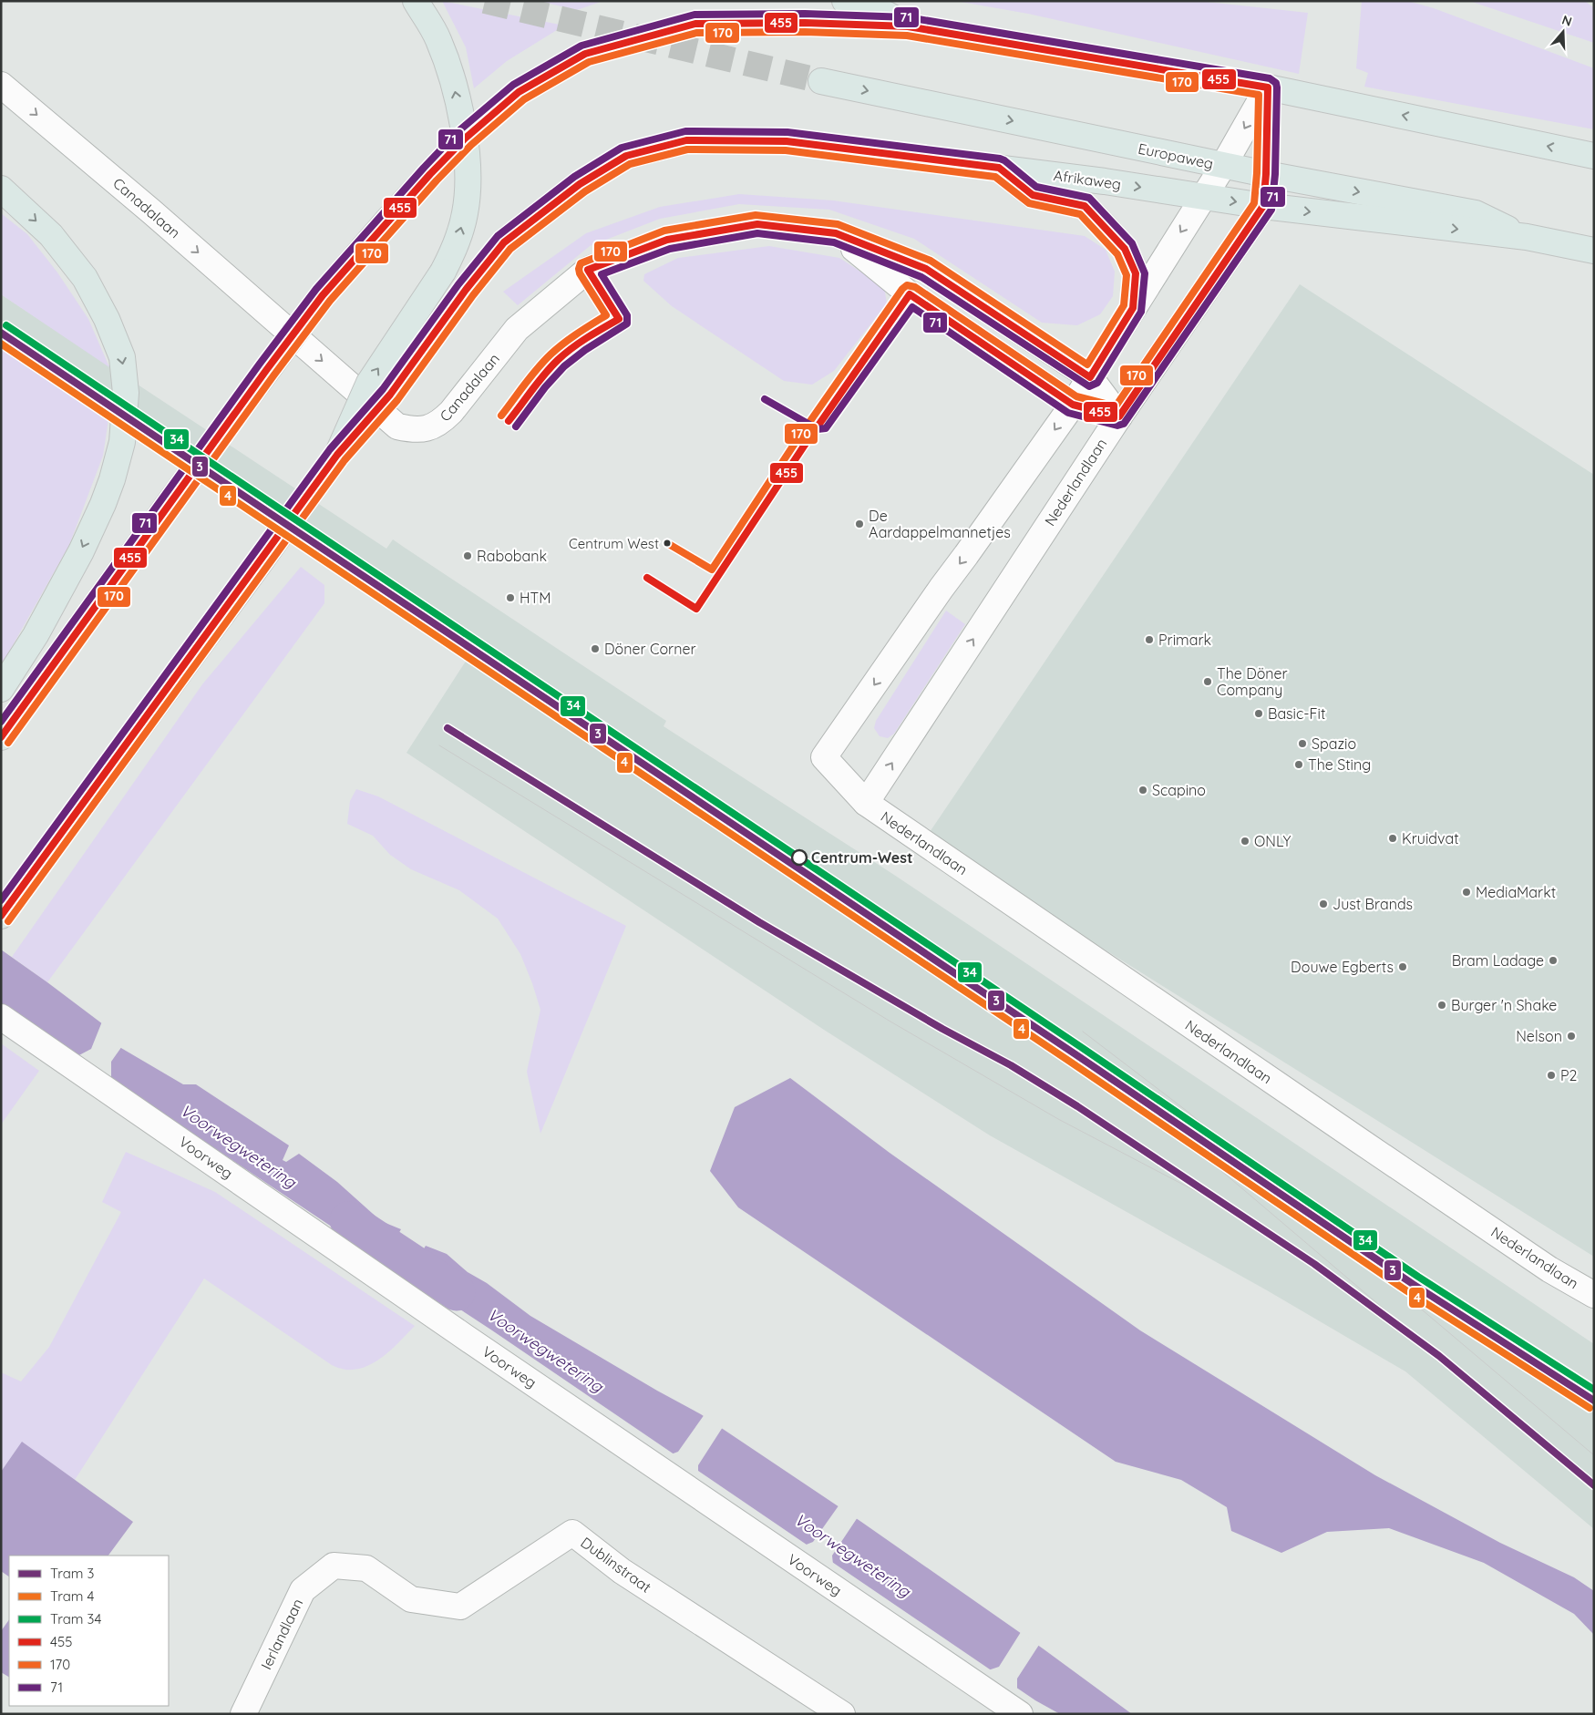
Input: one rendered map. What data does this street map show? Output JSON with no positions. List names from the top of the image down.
{
  "streets": {
    "main road": ["Europaweg", "Afrikaweg"],
    "street": [
      "Canadalaan",
      "Nederlandlaan",
      "Voorweg",
      "Dublinstraat",
      "Ierlandlaan"
    ]
  },
  "crossings": [
    ["Europaweg", "Afrikaweg"],
    ["Europaweg", "Nederlandlaan"],
    ["Afrikaweg", "Nederlandlaan"],
    ["Canadalaan", "Nederlandlaan"],
    ["Dublinstraat", "Ierlandlaan"]
  ],
  "one_way": ["Canadalaan"],
  "water": ["Voorwegwetering"],
  "places": [
    "De Aardappelmannetjes",
    "Centrum West",
    "Rabobank",
    "HTM",
    "Primark",
    "Döner Corner",
    "The Döner Company",
    "Basic-Fit",
    "Spazio",
    "The Sting",
    "Scapino",
    "Kruidvat",
    "ONLY",
    "Centrum-West",
    "MediaMarkt",
    "Just Brands",
    "Bram Ladage",
    "Douwe Egberts",
    "Burger 'n Shake",
    "Nelson",
    "P2"
  ],
  "lines": [
    "transit line 71",
    "transit line 455",
    "transit line 170",
    "tram line 34",
    "tram line 3",
    "tram line 4"
  ],
  "legend": [
    "Tram 3",
    "Tram 4",
    "Tram 34",
    "455",
    "170",
    "71"
  ],
  "north": "top"
}
